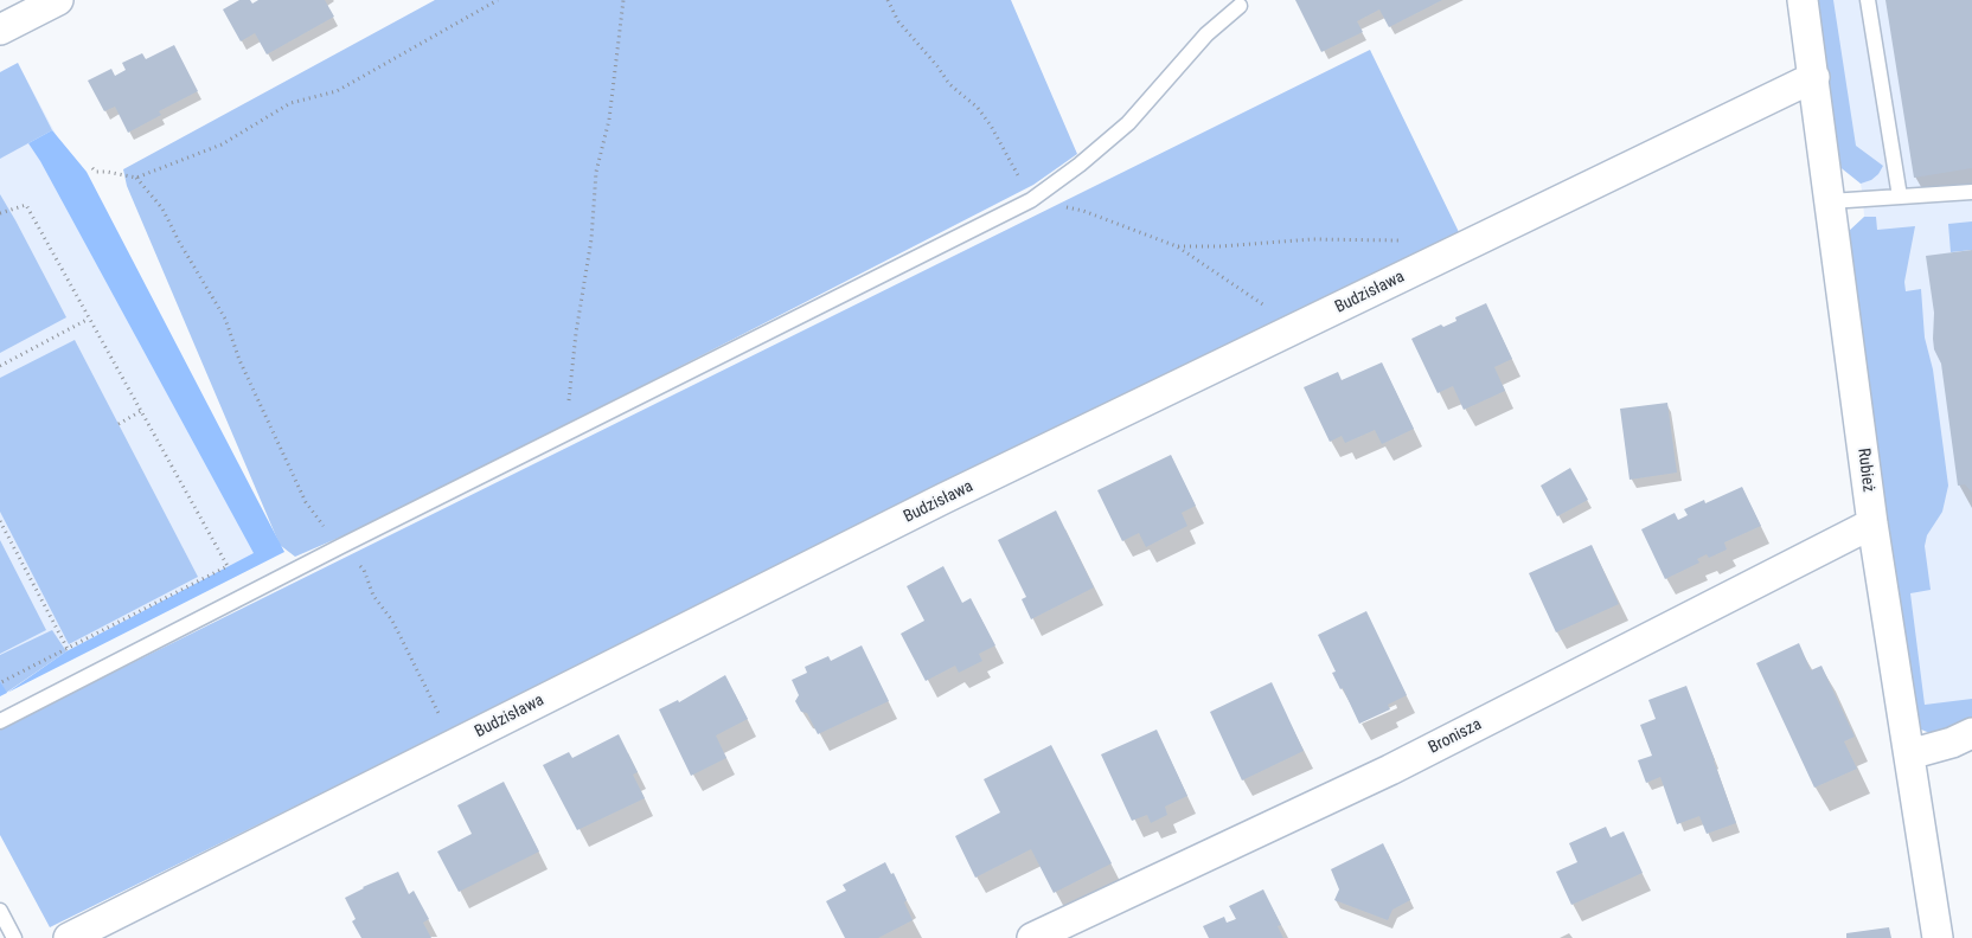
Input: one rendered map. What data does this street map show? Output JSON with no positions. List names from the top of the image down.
{
  "streets": {
    "street": ["Budzisława", "Rubież", "Bronisza"]
  },
  "crossings": [
    ["Budzisława", "Rubież"],
    ["Rubież", "Bronisza"]
  ]
}
